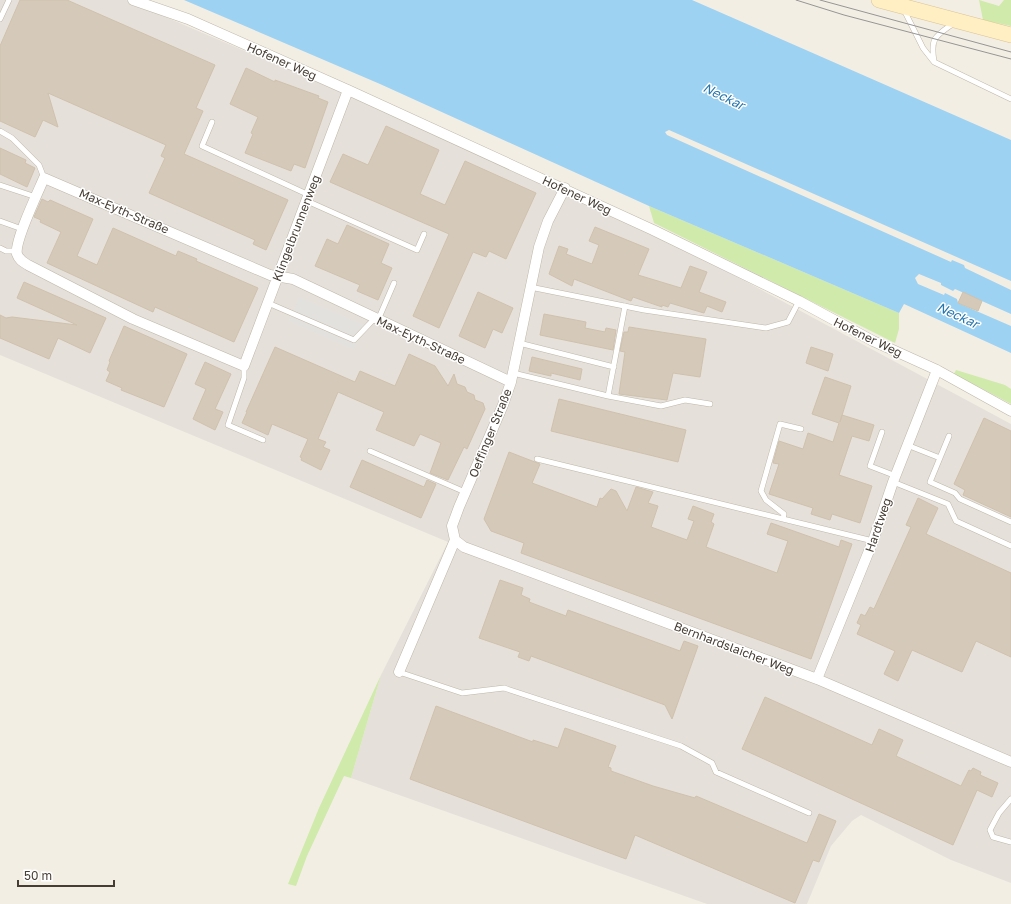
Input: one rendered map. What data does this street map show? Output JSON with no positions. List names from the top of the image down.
{
  "streets": {
    "street": [
      "Hofener Weg",
      "Max-Eyth-Straße",
      "Klingelbrunnenweg",
      "Oeffinger Straße",
      "Hardtweg",
      "Bernhardslaicher Weg"
    ]
  },
  "crossings": [
    ["Hofener Weg", "Klingelbrunnenweg"],
    ["Hofener Weg", "Oeffinger Straße"],
    ["Hofener Weg", "Hardtweg"],
    ["Max-Eyth-Straße", "Klingelbrunnenweg"],
    ["Max-Eyth-Straße", "Oeffinger Straße"],
    ["Oeffinger Straße", "Bernhardslaicher Weg"],
    ["Hardtweg", "Bernhardslaicher Weg"]
  ],
  "water": ["Neckar"],
  "scale_bar": "50 m"
}
